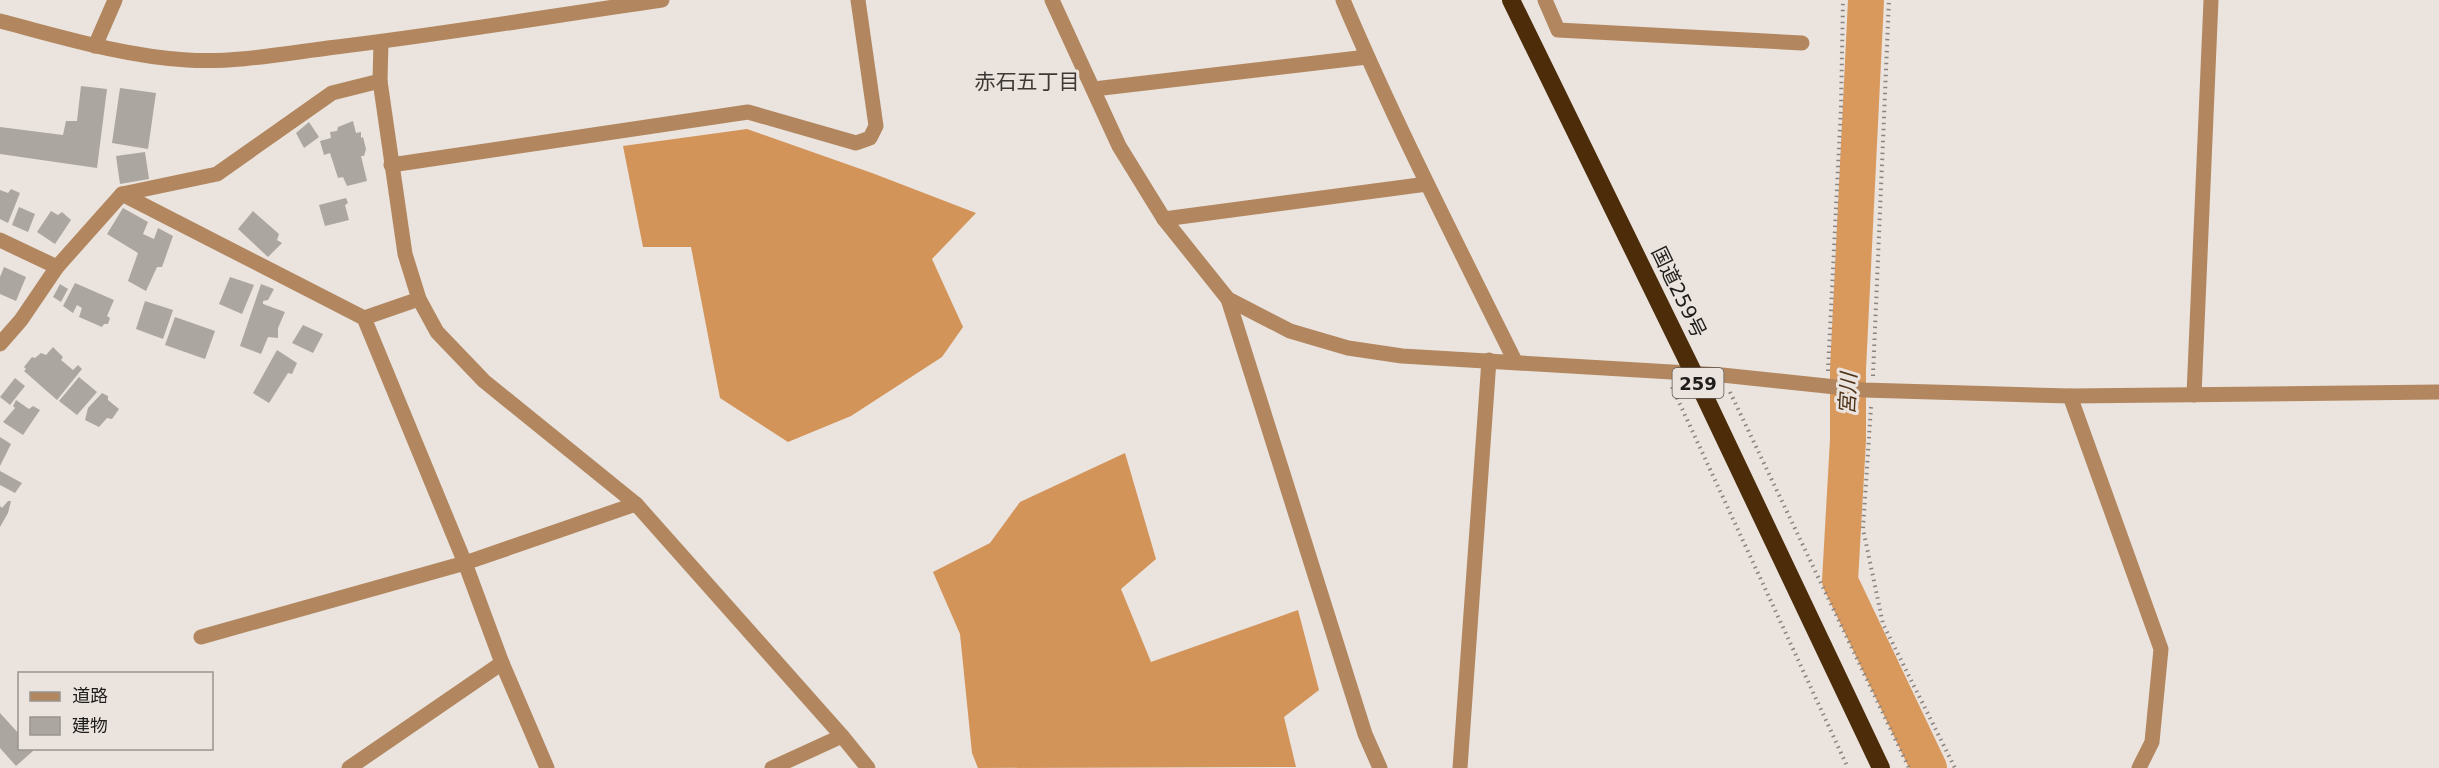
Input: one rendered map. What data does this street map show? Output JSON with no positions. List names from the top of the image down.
{
  "streets": {
    "highway": ["国道259号", "259"]
  },
  "districts": ["赤石五丁目"],
  "water": ["宮川"],
  "legend": ["道路", "建物"]
}
